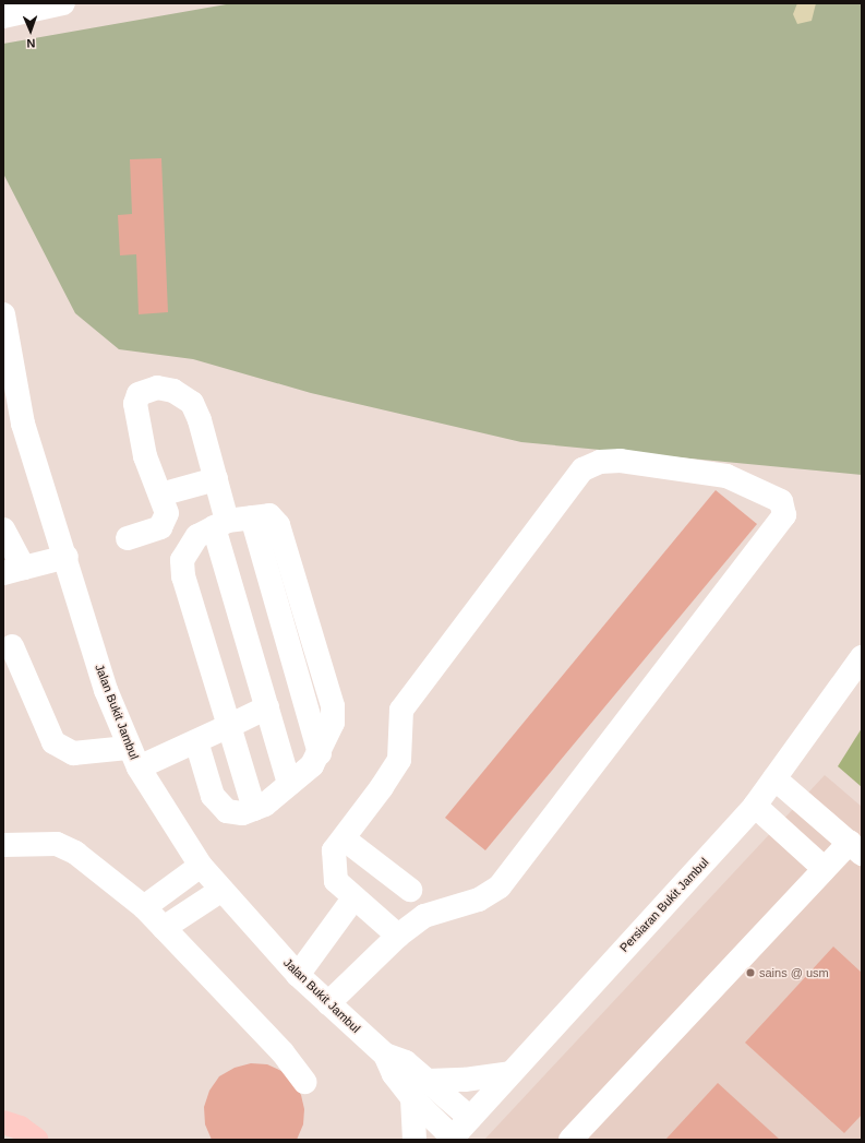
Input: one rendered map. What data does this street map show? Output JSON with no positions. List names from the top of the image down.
{
  "streets": {
    "street": ["Jalan Bukit Jambul", "Persiaran Bukit Jambul"]
  },
  "crossings": [
    ["Jalan Bukit Jambul", "Persiaran Bukit Jambul"]
  ],
  "places": ["sains @ usm"],
  "north": "bottom"
}
